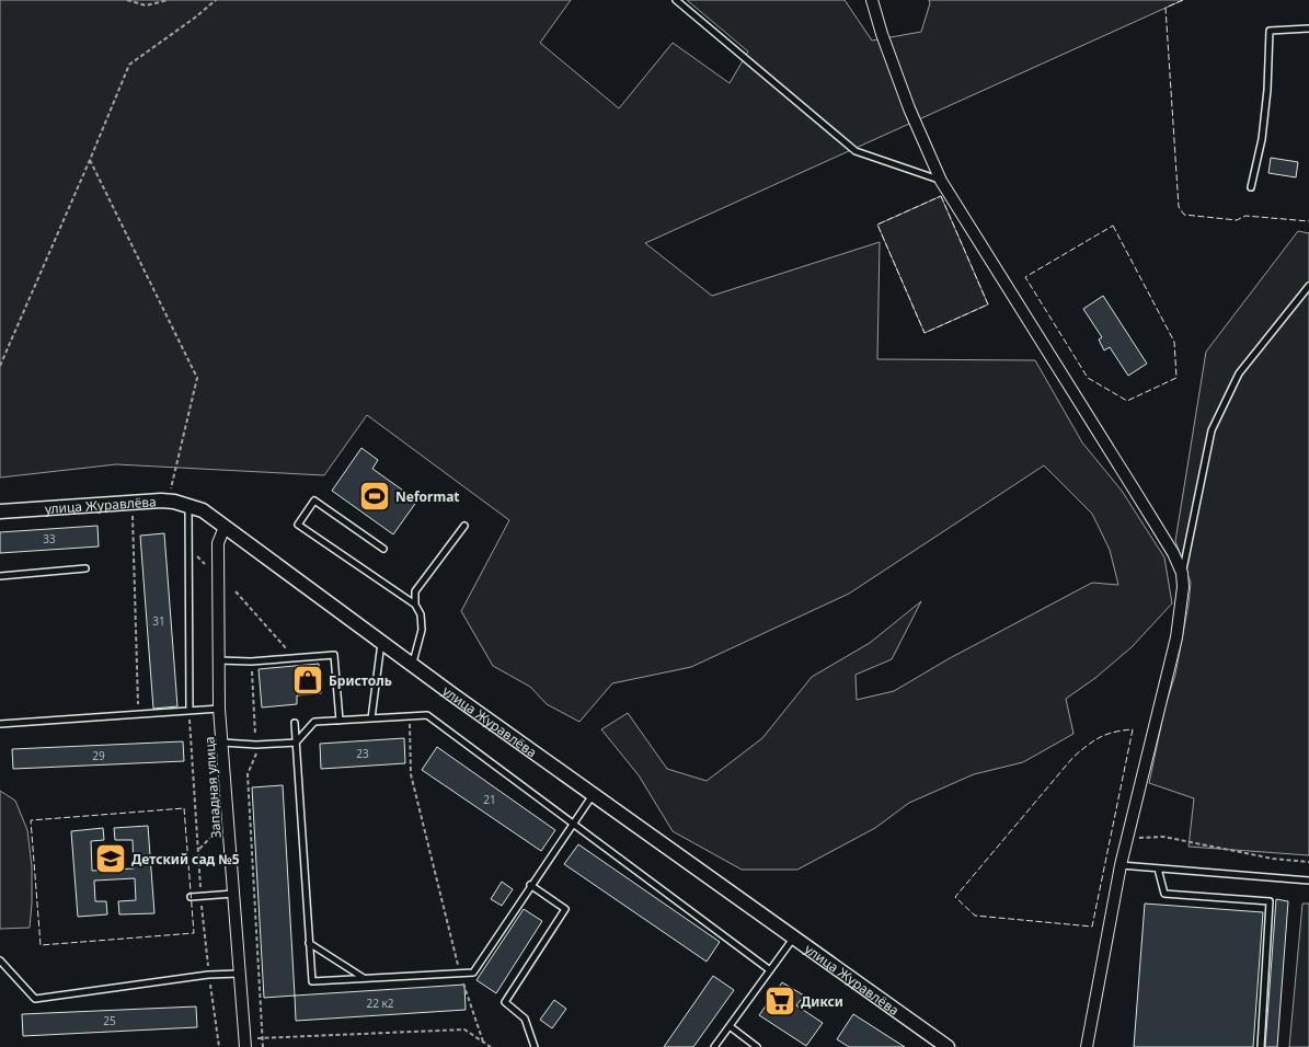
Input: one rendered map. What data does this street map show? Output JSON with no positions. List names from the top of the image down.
{
  "streets": {
    "street": ["улица Журавлёва", "Западная улица"]
  },
  "crossings": [
    ["улица Журавлёва", "Западная улица"]
  ],
  "places": {
    "sports": ["Neformat"],
    "shop": ["Бристоль"],
    "school or university": ["Детский сад №5"],
    "supermarket": ["Дикси"]
  },
  "house_numbers": [
    "33",
    "31",
    "23",
    "29",
    "21",
    "22 к2",
    "25"
  ]
}
